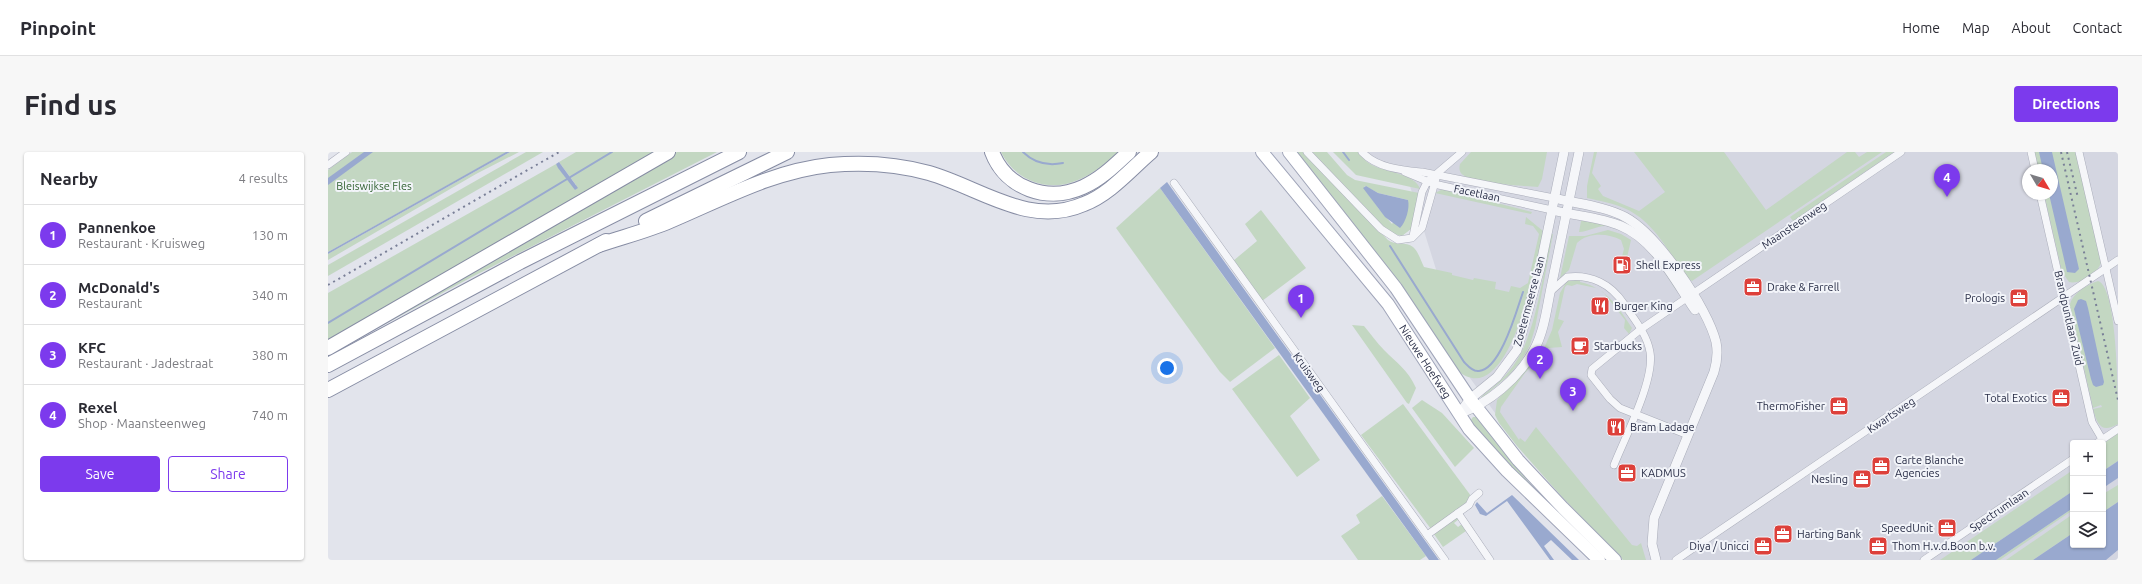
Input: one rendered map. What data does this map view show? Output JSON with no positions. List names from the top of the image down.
{
  "streets": {
    "main road": ["Nieuwe Hoefweg"],
    "street": [
      "Facetlaan",
      "Maansteenweg",
      "Zoetermeerse laan",
      "Brandpuntlaan Zuid",
      "Kruisweg",
      "Kwartsweg",
      "Spectrumlaan"
    ]
  },
  "crossings": [
    ["Facetlaan", "Zoetermeerse laan"],
    ["Zoetermeerse laan", "Nieuwe Hoefweg"],
    ["Brandpuntlaan Zuid", "Kwartsweg"]
  ],
  "parks": ["Bleiswijkse Fles"],
  "places": {
    "fuel station": ["Shell Express"],
    "office": [
      "Drake & Farrell",
      "Prologis",
      "Total Exotics",
      "ThermoFisher",
      "Carte Blanche Agencies",
      "KADMUS",
      "Nesling",
      "SpeedUnit",
      "Harting Bank",
      "Diya / Unicci",
      "Thom H.v.d.Boon b.v."
    ],
    "restaurant": ["Burger King", "Bram Ladage"],
    "cafe": ["Starbucks"]
  },
  "north": "bottom right",
  "page": {
    "header": "Pinpoint",
    "nav": [
      "Home",
      "Map",
      "About",
      "Contact"
    ],
    "buttons": [
      "Directions",
      ["Save", "Share"]
    ],
    "title": "Find us",
    "heading": ["Nearby", "4 results"],
    "pins": [
      "4",
      "1",
      "2",
      "3"
    ],
    "list": [
      {
        "mark": "1",
        "name": "Pannenkoe",
        "note": "Restaurant · Kruisweg",
        "value": "130 m"
      },
      {
        "mark": "2",
        "name": "McDonald's",
        "note": "Restaurant",
        "value": "340 m"
      },
      {
        "mark": "3",
        "name": "KFC",
        "note": "Restaurant · Jadestraat",
        "value": "380 m"
      },
      {
        "mark": "4",
        "name": "Rexel",
        "note": "Shop · Maansteenweg",
        "value": "740 m"
      }
    ],
    "map_buttons": ["+", "−"]
  }
}
